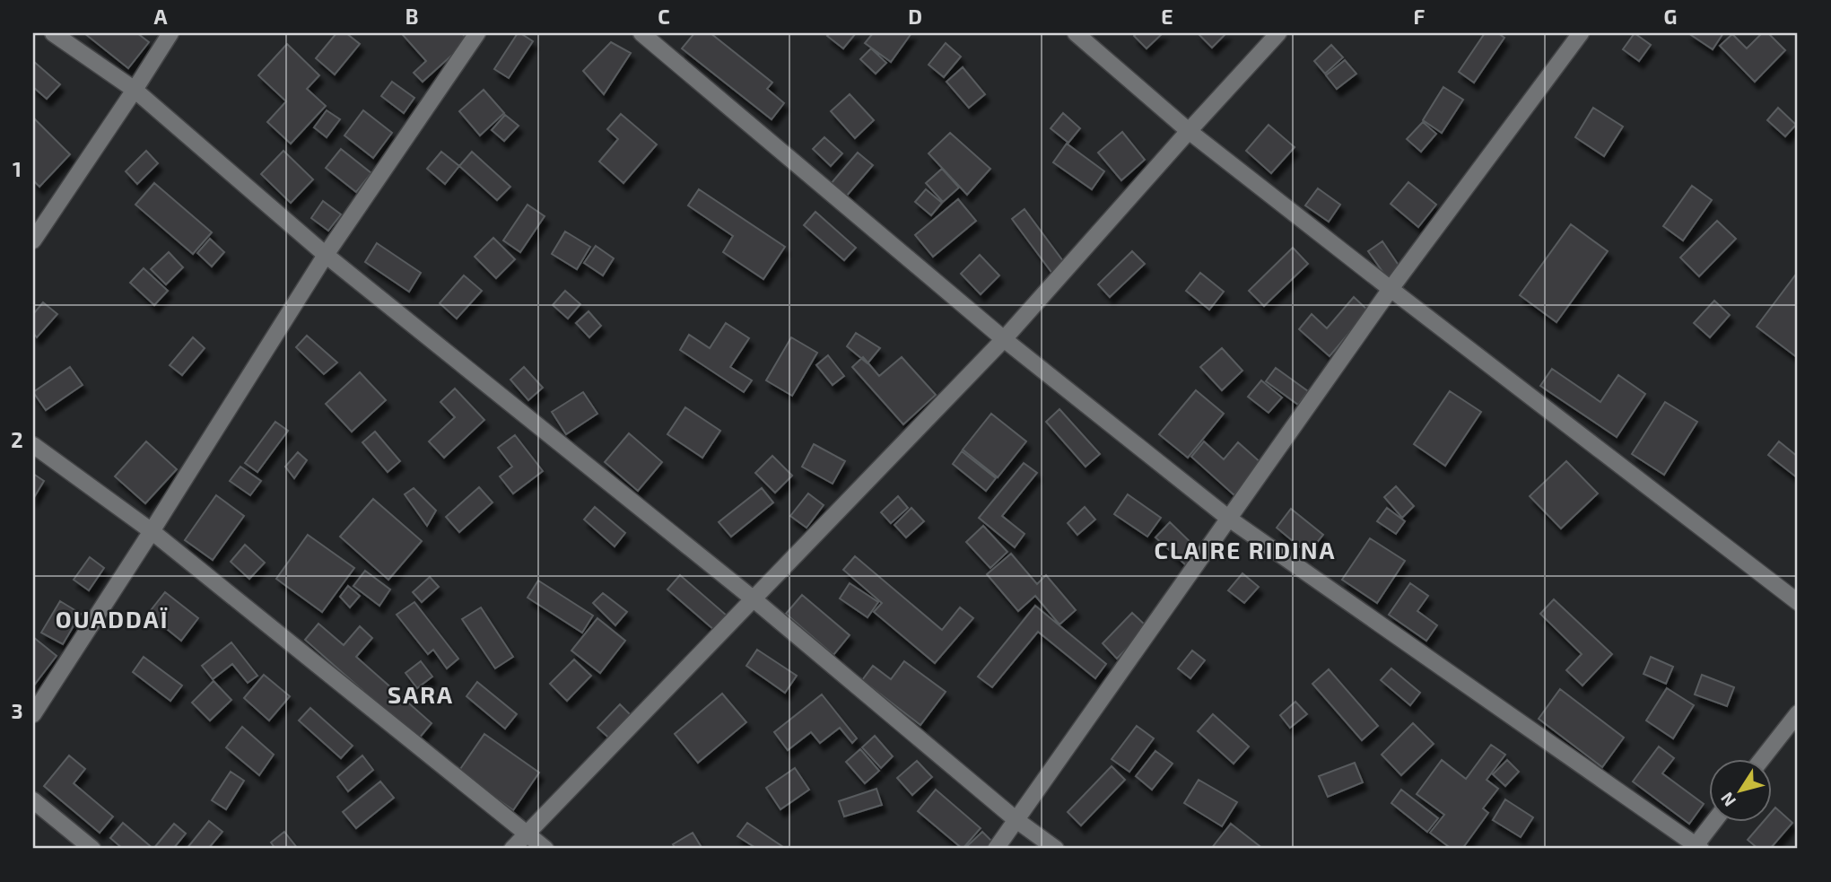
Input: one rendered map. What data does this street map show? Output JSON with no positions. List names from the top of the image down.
{
  "districts": ["CLAIRE RIDINA", "OUADDAÏ", "SARA"],
  "north": "bottom left",
  "grid": {
    "columns": [
      "A",
      "B",
      "C",
      "D",
      "E",
      "F",
      "G"
    ],
    "rows": ["1", "2", "3"]
  }
}
